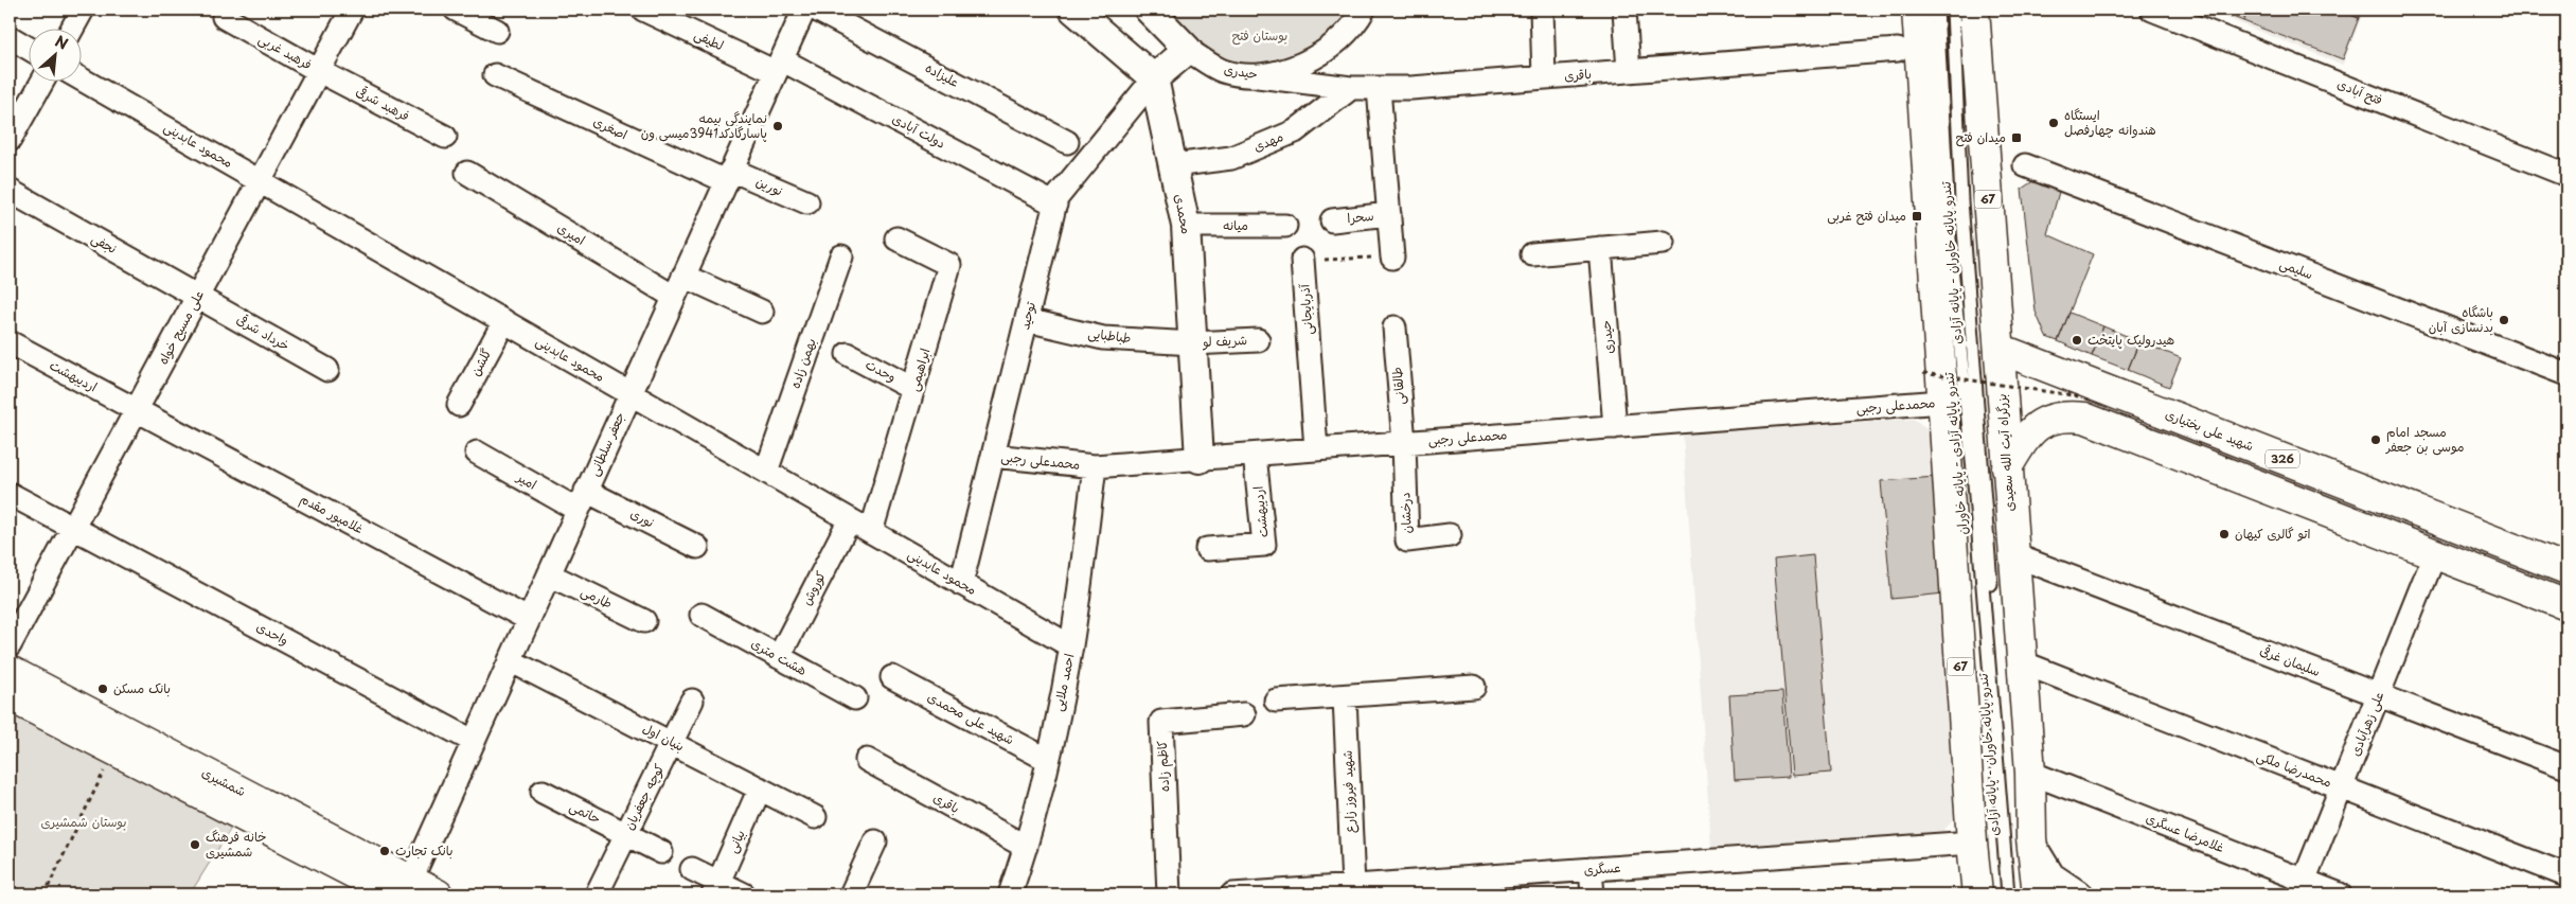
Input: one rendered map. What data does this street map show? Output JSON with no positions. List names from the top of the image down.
{
  "streets": {
    "main road": [
      "67",
      "شهید علی بختیاری",
      "بزرگراه آیت الله سعیدی",
      "326",
      "شمشیری"
    ],
    "street": [
      "لطیفی",
      "فرهبد غربی",
      "حیدری",
      "علیزاده",
      "باقری",
      "فتح آبادی",
      "فرهبد شرقی",
      "اصغری",
      "دولت آبادی",
      "مهدی",
      "محمود عابدینی",
      "نورین",
      "محمدی",
      "سحرا",
      "میانه",
      "امیری",
      "نجفی",
      "سلیمی",
      "آذربایجانی",
      "توحید",
      "علی مسیح خواه",
      "خرداد شرقی",
      "طباطبایی",
      "شریف لو",
      "گلشن",
      "بهمن زاده",
      "ابراهیمی",
      "وحدت",
      "اردیبهشت",
      "طالقانی",
      "محمدعلی رجبی",
      "جعفر سلطانی",
      "امیر",
      "درخشان",
      "غلامپور مقدم",
      "نوری",
      "کوروش",
      "طارمی",
      "واحدی",
      "هشت متری",
      "سلیمان غرقی",
      "احمد ملایی",
      "شهید علی محمدی",
      "علی زهرآبادی",
      "بنیان اول",
      "کاظم زاده",
      "محمدرضا ملکی",
      "شهید فیروز زارع",
      "کوچه جعفریان",
      "حاتمی",
      "غلامرضا عسگری",
      "بیانی",
      "عسگری"
    ],
    "lane": ["تندرو پایانه خاوران - پایانه آزادی", "تندرو پایانه آزادی - پایانه خاوران"]
  },
  "crossings": [
    ["لطیفی", "دولت آبادی"],
    ["لطیفی", "جعفر سلطانی"],
    ["فرهبد غربی", "فرهبد شرقی"],
    ["فرهبد غربی", "علی مسیح خواه"],
    ["حیدری", "باقری"],
    ["حیدری", "محمدعلی رجبی"],
    ["باقری", "مهدی"],
    ["باقری", "احمد ملایی"],
    ["فرهبد شرقی", "علی مسیح خواه"],
    ["اصغری", "نورین"],
    ["اصغری", "جعفر سلطانی"],
    ["دولت آبادی", "توحید"],
    ["دولت آبادی", "جعفر سلطانی"],
    ["مهدی", "محمدی"],
    ["محمود عابدینی", "توحید"],
    ["محمود عابدینی", "علی مسیح خواه"],
    ["محمود عابدینی", "گلشن"],
    ["محمود عابدینی", "بهمن زاده"],
    ["محمود عابدینی", "ابراهیمی"],
    ["محمود عابدینی", "جعفر سلطانی"],
    ["محمود عابدینی", "کوروش"],
    ["محمود عابدینی", "احمد ملایی"],
    ["نورین", "جعفر سلطانی"],
    ["67", "محمدعلی رجبی"],
    ["67", "عسگری"],
    ["محمدی", "میانه"],
    ["محمدی", "توحید"],
    ["محمدی", "طباطبایی"],
    ["محمدی", "شریف لو"],
    ["محمدی", "محمدعلی رجبی"],
    ["امیری", "جعفر سلطانی"],
    ["نجفی", "علی مسیح خواه"],
    ["نجفی", "خرداد شرقی"],
    ["آذربایجانی", "محمدعلی رجبی"],
    ["توحید", "طباطبایی"],
    ["توحید", "محمدعلی رجبی"],
    ["علی مسیح خواه", "خرداد شرقی"],
    ["علی مسیح خواه", "اردیبهشت"],
    ["علی مسیح خواه", "غلامپور مقدم"],
    ["علی مسیح خواه", "واحدی"],
    ["طباطبایی", "شریف لو"],
    ["ابراهیمی", "وحدت"],
    ["اردیبهشت", "محمدعلی رجبی"],
    ["اردیبهشت", "غلامپور مقدم"],
    ["طالقانی", "محمدعلی رجبی"],
    ["طالقانی", "درخشان"],
    ["محمدعلی رجبی", "درخشان"],
    ["محمدعلی رجبی", "احمد ملایی"],
    ["شهید علی بختیاری", "بزرگراه آیت الله سعیدی"],
    ["جعفر سلطانی", "امیر"],
    ["جعفر سلطانی", "غلامپور مقدم"],
    ["جعفر سلطانی", "نوری"],
    ["جعفر سلطانی", "طارمی"],
    ["جعفر سلطانی", "واحدی"],
    ["جعفر سلطانی", "بنیان اول"],
    ["جعفر سلطانی", "شمشیری"],
    ["بزرگراه آیت الله سعیدی", "326"],
    ["بزرگراه آیت الله سعیدی", "سلیمان غرقی"],
    ["بزرگراه آیت الله سعیدی", "محمدرضا ملکی"],
    ["بزرگراه آیت الله سعیدی", "غلامرضا عسگری"],
    ["326", "علی زهرآبادی"],
    ["امیر", "نوری"],
    ["کوروش", "هشت متری"],
    ["سلیمان غرقی", "علی زهرآبادی"],
    ["احمد ملایی", "شهید علی محمدی"],
    ["علی زهرآبادی", "محمدرضا ملکی"],
    ["علی زهرآبادی", "غلامرضا عسگری"],
    ["بنیان اول", "کوچه جعفریان"],
    ["بنیان اول", "بیانی"],
    ["شهید فیروز زارع", "عسگری"],
    ["کوچه جعفریان", "حاتمی"]
  ],
  "parks": ["بوستان فتح", "بوستان شمشیری"],
  "places": {
    "other": [
      "ایستگاه هندوانه چهارفصل",
      "نمایندگی بیمه پاسارگادکد3941میسی ون",
      "باشگاه بدنسازی آبان",
      "هیدرولیک پایتخت",
      "مسجد امام موسی بن جعفر",
      "اتو گالری کیهان",
      "بانک مسکن",
      "خانه فرهنگ شمشیری",
      "بانک تجارت"
    ],
    "transit": ["میدان فتح", "میدان فتح غربی"]
  },
  "north": "top right"
}
